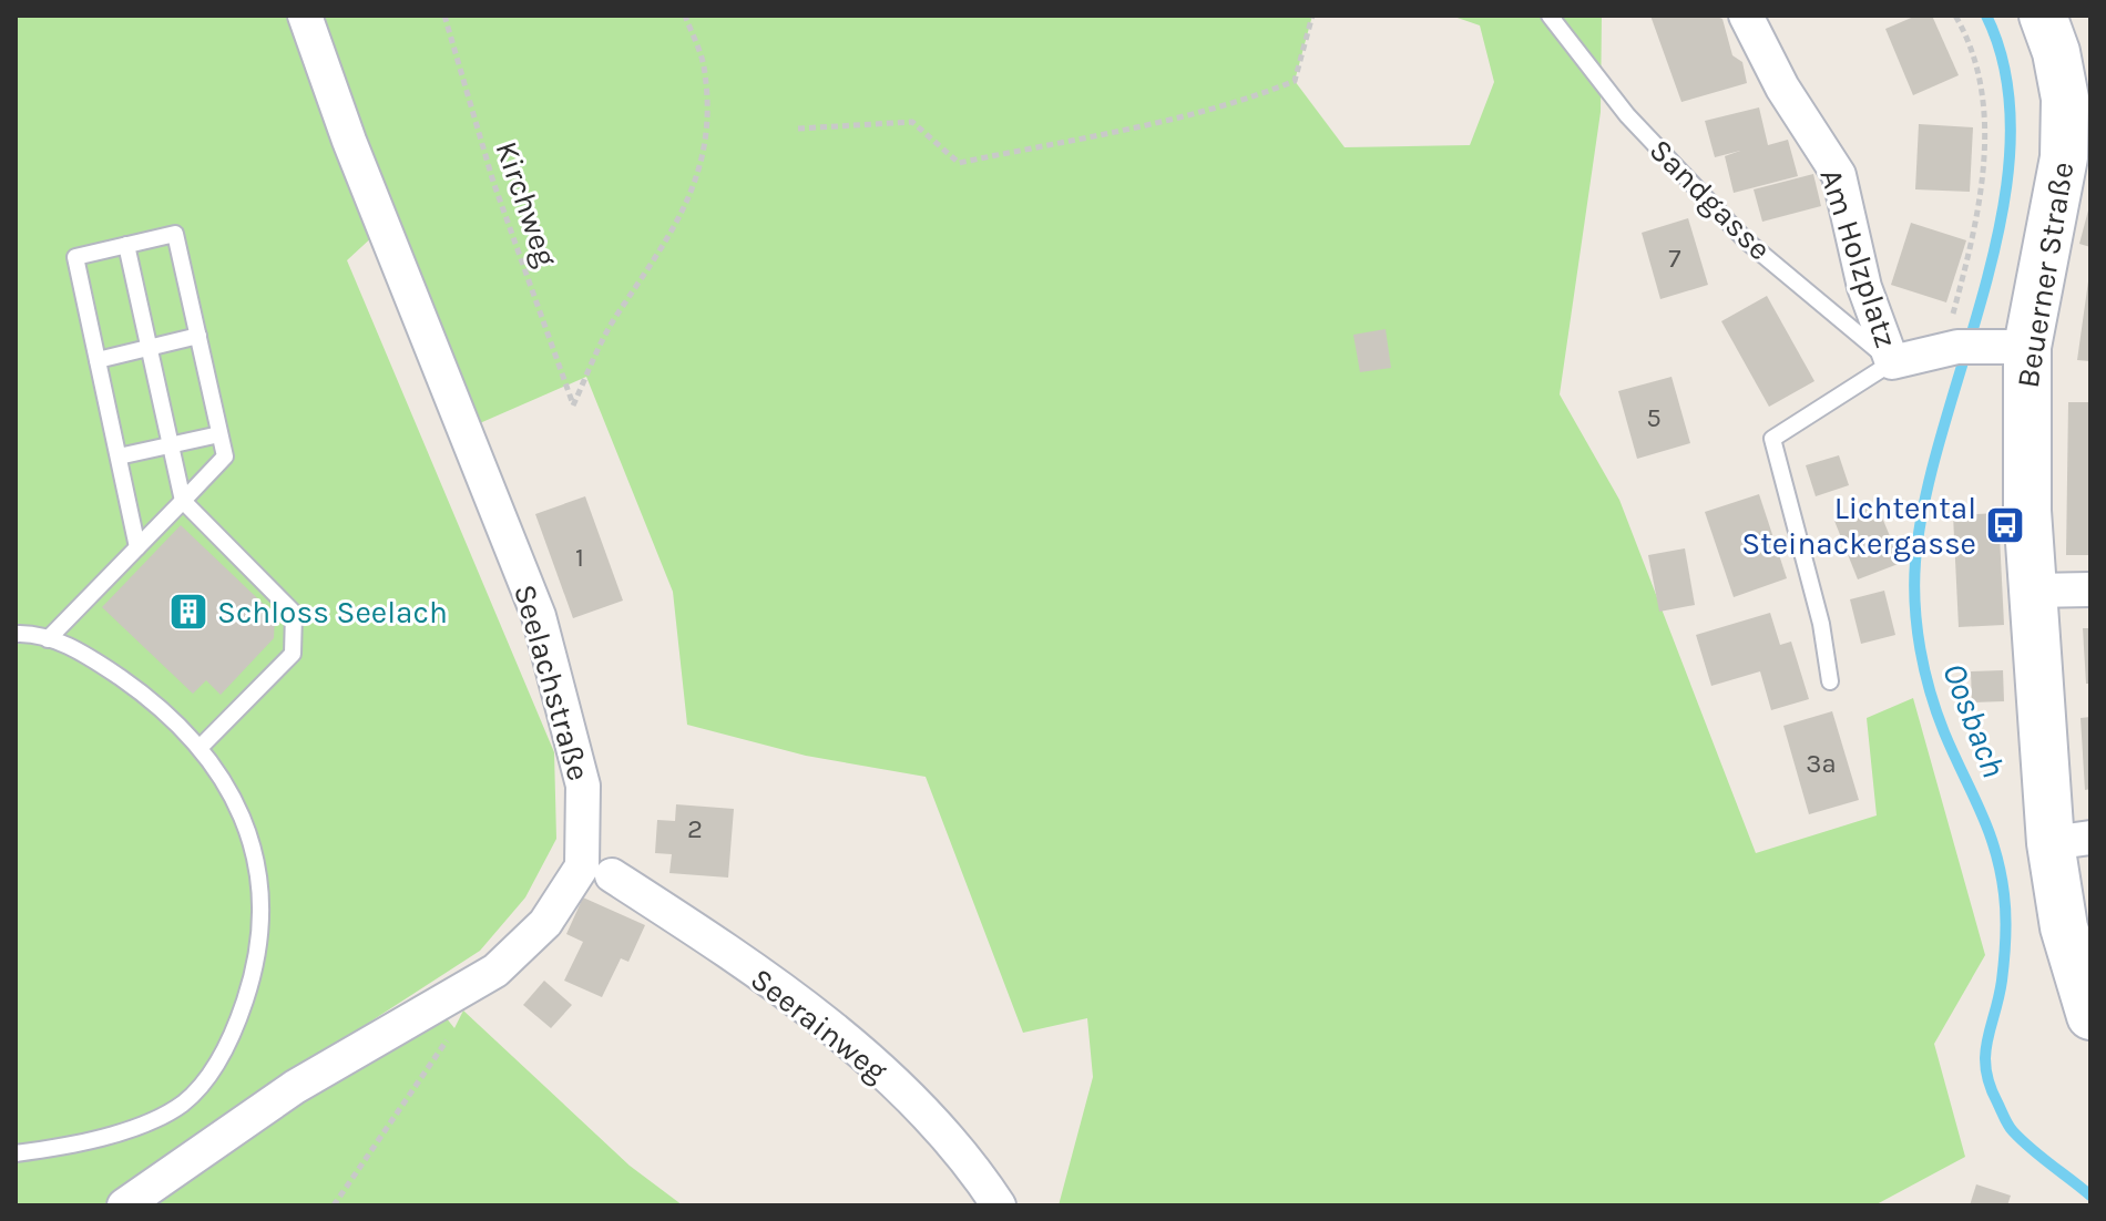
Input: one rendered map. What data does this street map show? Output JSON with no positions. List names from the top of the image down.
{
  "streets": {
    "main road": ["Beuerner Straße"],
    "street": ["Am Holzplatz", "Seelachstraße", "Seerainweg"],
    "lane": ["Sandgasse"],
    "path": ["Kirchweg"]
  },
  "crossings": [
    ["Sandgasse", "Am Holzplatz"]
  ],
  "water": ["Oosbach"],
  "places": {
    "bus stop": ["Lichtental Steinackergasse"],
    "building": ["Schloss Seelach"]
  },
  "house_numbers": [
    "7",
    "5",
    "1",
    "3a",
    "2"
  ]
}
